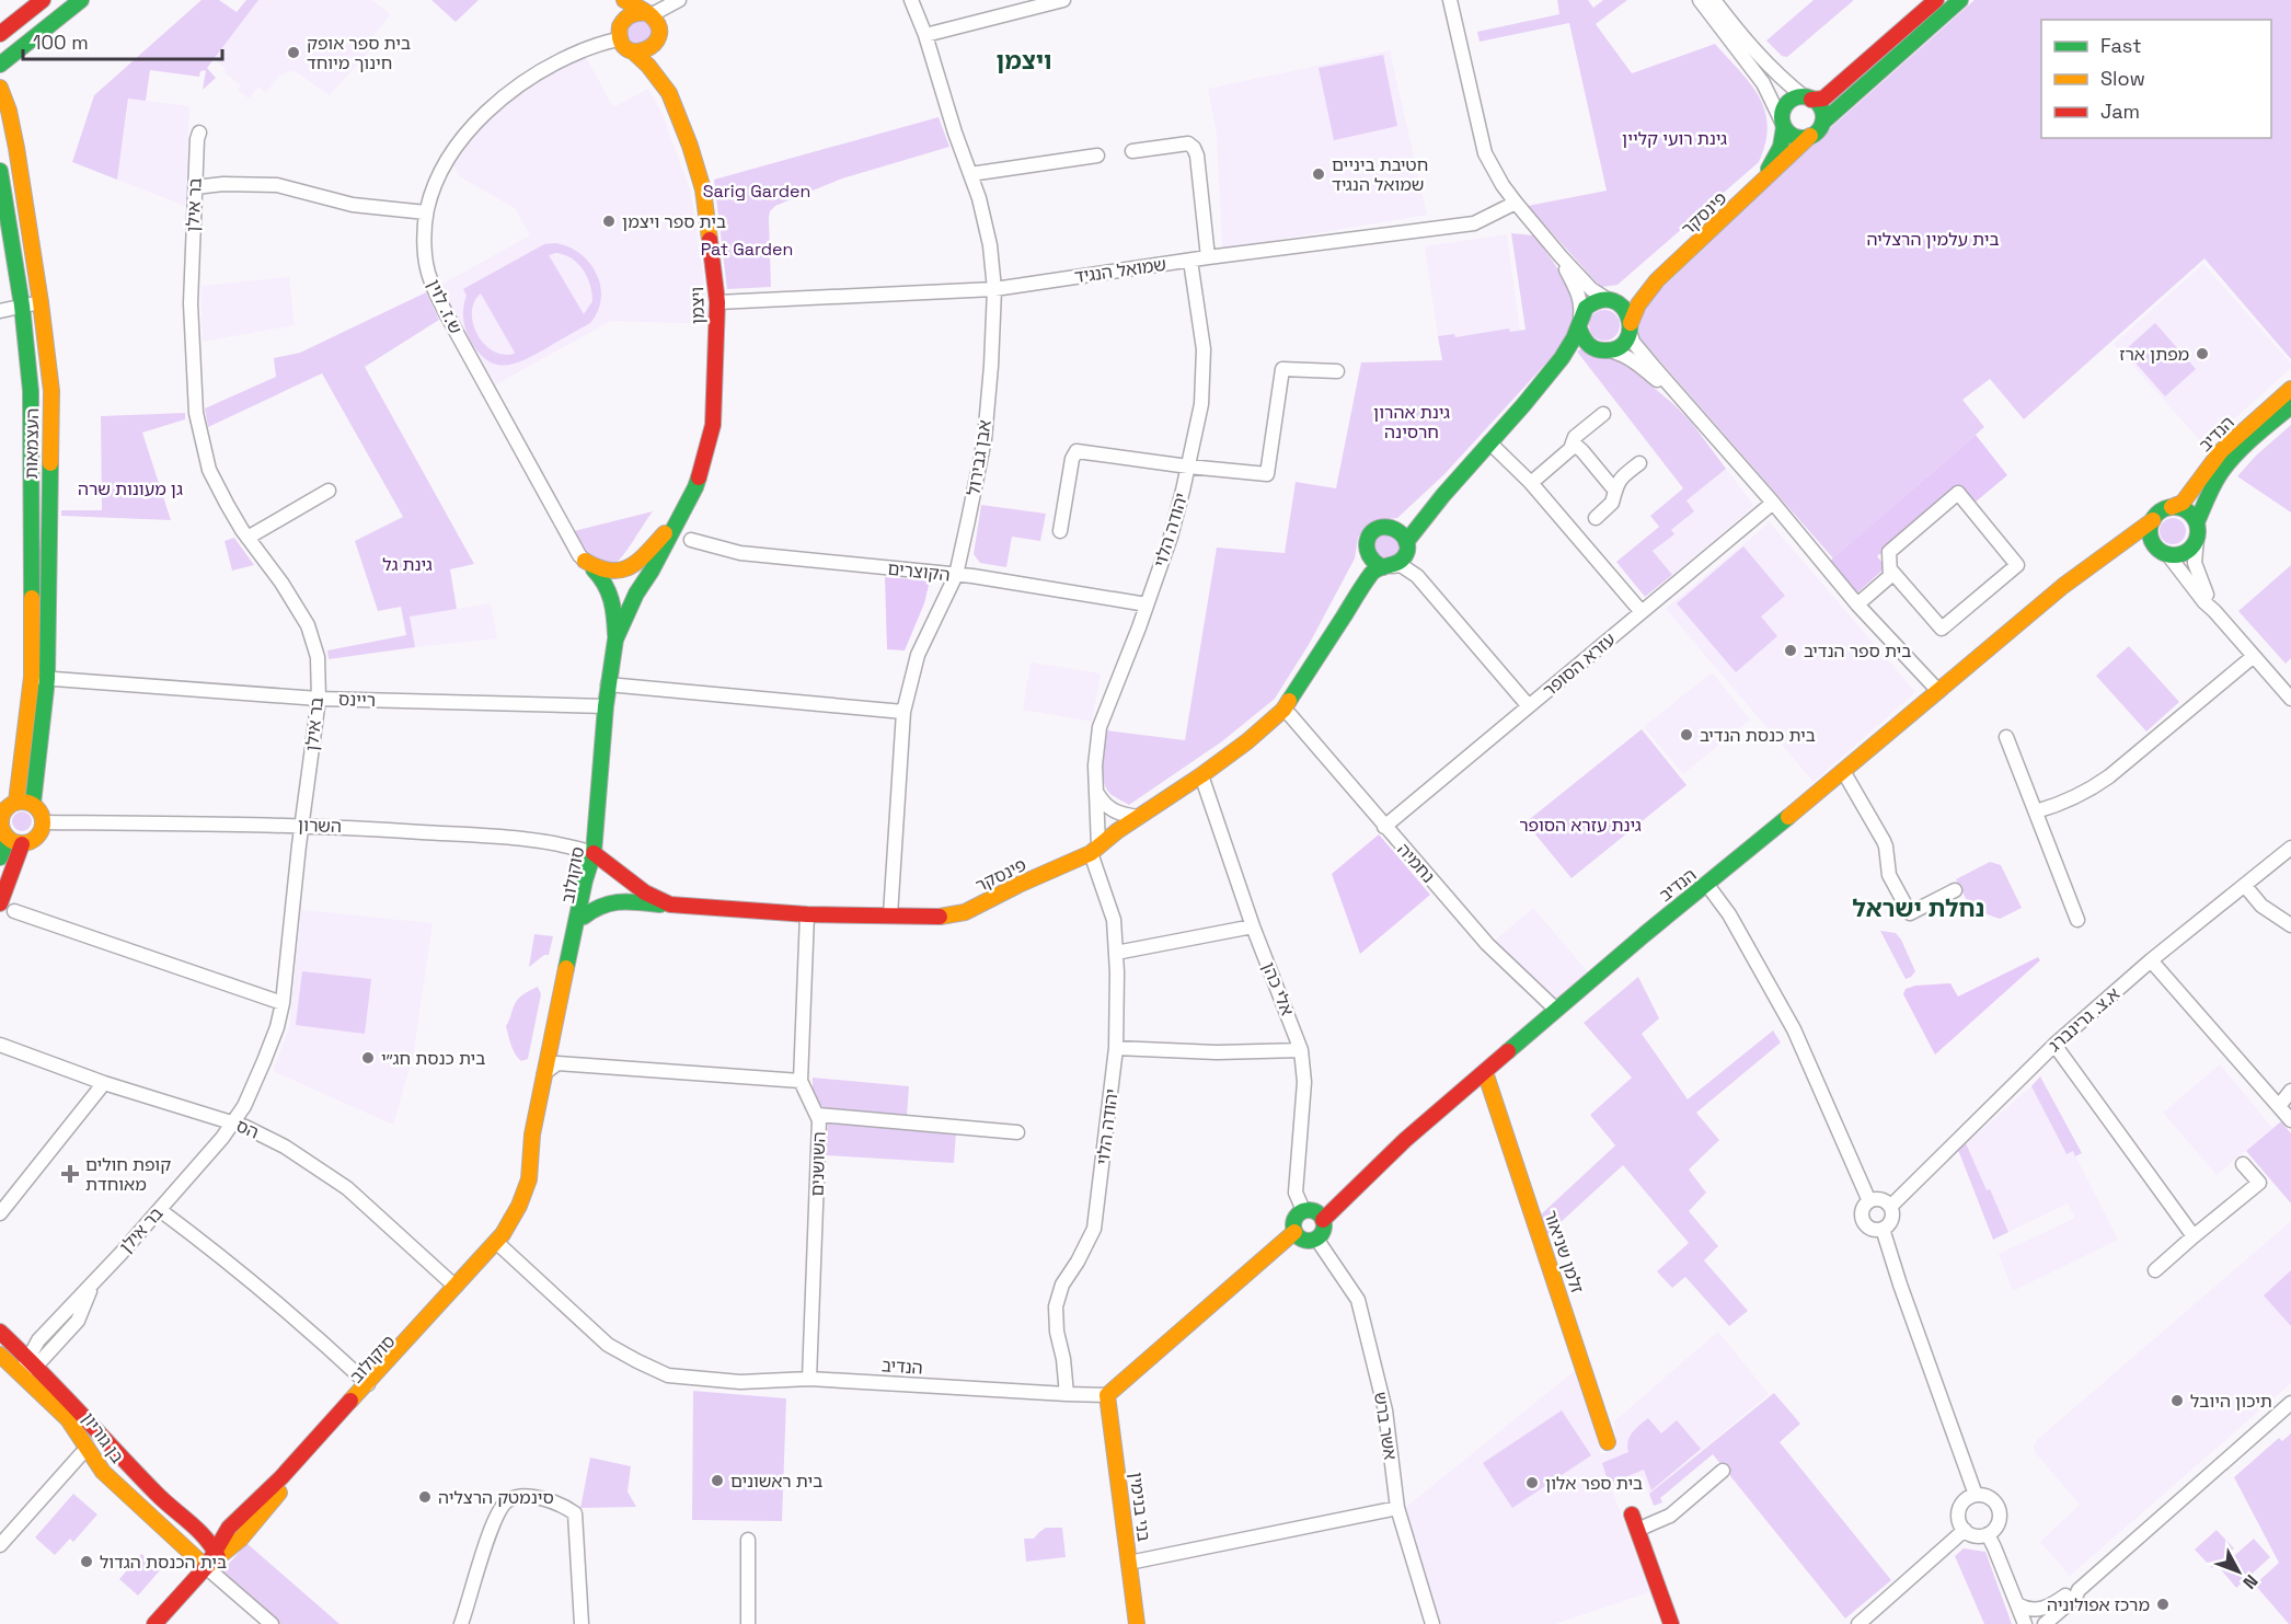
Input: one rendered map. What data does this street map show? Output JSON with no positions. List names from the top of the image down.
{
  "streets": {
    "street": [
      "בר אילן",
      "פינסקר",
      "שמואל הנגיד",
      "ויצמן",
      "ש.ז. לוין",
      "הנדיב",
      "העצמאות",
      "אבן גבירול",
      "יהודה הלוי",
      "הקוצרים",
      "עזרא הסופר",
      "ריינס",
      "השרון",
      "נחמיה",
      "סוקולוב",
      "אלי כהן",
      "א.צ. גרינברג",
      "הס",
      "השושנים",
      "זלמן שניאור",
      "אשר ברש",
      "בן גוריון",
      "בני בנימין"
    ]
  },
  "crossings": [
    ["בר אילן", "ריינס"],
    ["בר אילן", "השרון"],
    ["בר אילן", "הס"],
    ["בר אילן", "בן גוריון"],
    ["פינסקר", "אבן גבירול"],
    ["פינסקר", "יהודה הלוי"],
    ["פינסקר", "השרון"],
    ["פינסקר", "נחמיה"],
    ["פינסקר", "סוקולוב"],
    ["פינסקר", "אלי כהן"],
    ["פינסקר", "השושנים"],
    ["שמואל הנגיד", "ויצמן"],
    ["שמואל הנגיד", "אבן גבירול"],
    ["שמואל הנגיד", "יהודה הלוי"],
    ["ויצמן", "ש.ז. לוין"],
    ["ויצמן", "ריינס"],
    ["ויצמן", "סוקולוב"],
    ["הנדיב", "יהודה הלוי"],
    ["הנדיב", "נחמיה"],
    ["הנדיב", "סוקולוב"],
    ["הנדיב", "אלי כהן"],
    ["הנדיב", "השושנים"],
    ["הנדיב", "זלמן שניאור"],
    ["הנדיב", "אשר ברש"],
    ["הנדיב", "בני בנימין"],
    ["העצמאות", "ריינס"],
    ["העצמאות", "השרון"],
    ["אבן גבירול", "הקוצרים"],
    ["יהודה הלוי", "הקוצרים"],
    ["עזרא הסופר", "נחמיה"],
    ["השרון", "סוקולוב"],
    ["סוקולוב", "הס"],
    ["סוקולוב", "בן גוריון"],
    ["אלי כהן", "אשר ברש"]
  ],
  "districts": ["ויצמן", "נחלת ישראל"],
  "parks": [
    "גינת רועי קליין",
    "Sarig Garden",
    "בית עלמין הרצליה",
    "Pat Garden",
    "גינת אהרון חרסינה",
    "גן מעונות שרה",
    "גינת גל",
    "גינת עזרא הסופר"
  ],
  "places": {
    "other": [
      "בית ספר אופק חינוך מיוחד",
      "חטיבת ביניים שמואל הנגיד",
      "בית ספר ויצמן",
      "מפתן ארז",
      "בית ספר הנדיב",
      "בית כנסת הנדיב",
      "בית כנסת חג״י",
      "תיכון היובל",
      "בית ראשונים",
      "בית ספר אלון",
      "סינמטק הרצליה",
      "בית הכנסת הגדול",
      "מרכז אפולוניה"
    ],
    "health": ["קופת חולים מאוחדת"]
  },
  "legend": ["Fast", "Slow", "Jam"],
  "scale_bar": "100 m",
  "north": "bottom right"
}
